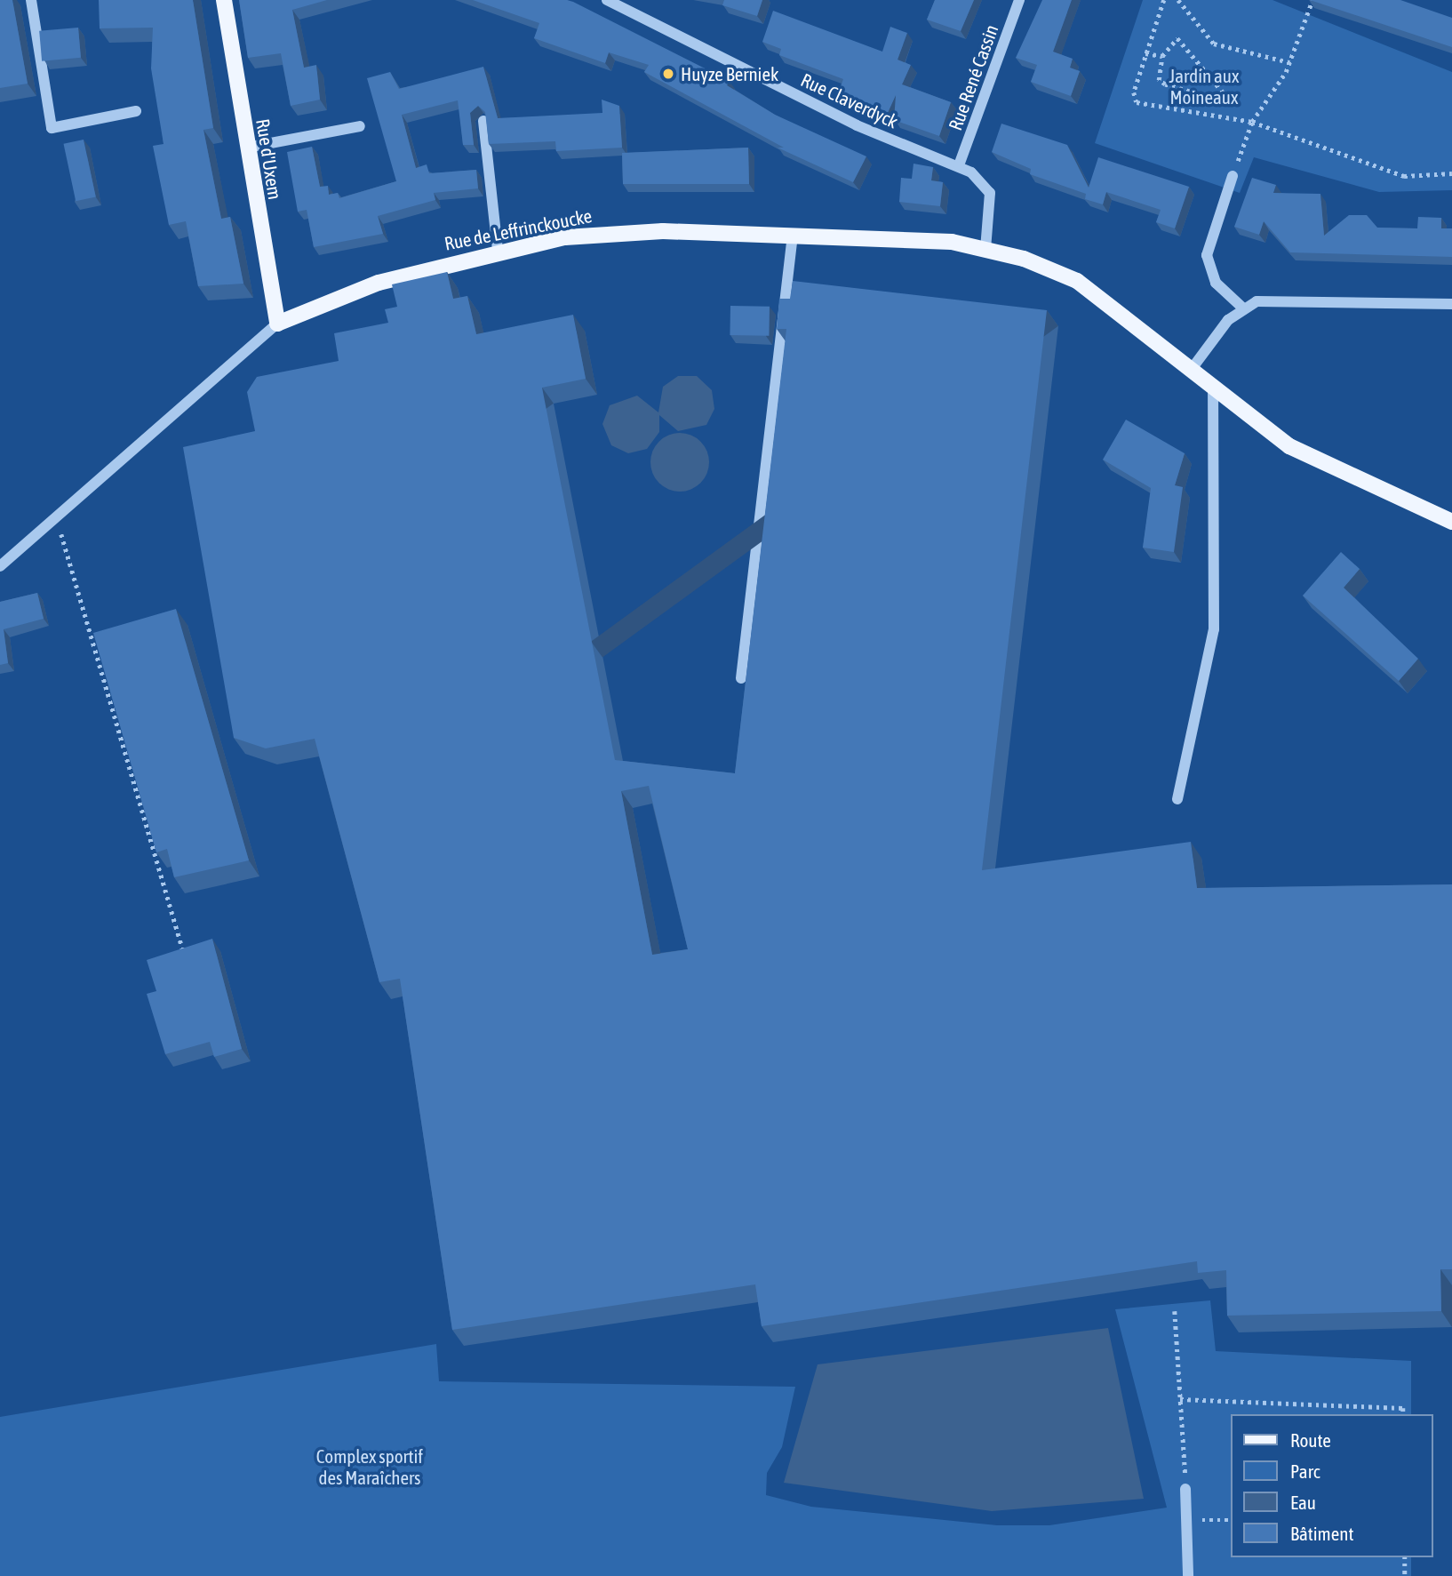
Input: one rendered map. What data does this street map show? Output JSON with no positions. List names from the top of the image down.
{
  "streets": {
    "main road": ["Rue d'Uxem", "Rue de Leffrinckoucke"],
    "street": ["Rue René Cassin", "Rue Claverdyck"]
  },
  "crossings": [
    ["Rue René Cassin", "Rue Claverdyck"],
    ["Rue Claverdyck", "Rue de Leffrinckoucke"],
    ["Rue d'Uxem", "Rue de Leffrinckoucke"]
  ],
  "parks": ["Jardin aux Moineaux", "Complex sportif des Maraîchers"],
  "places": ["Huyze Berniek"],
  "legend": [
    "Route",
    "Parc",
    "Eau",
    "Bâtiment"
  ]
}
